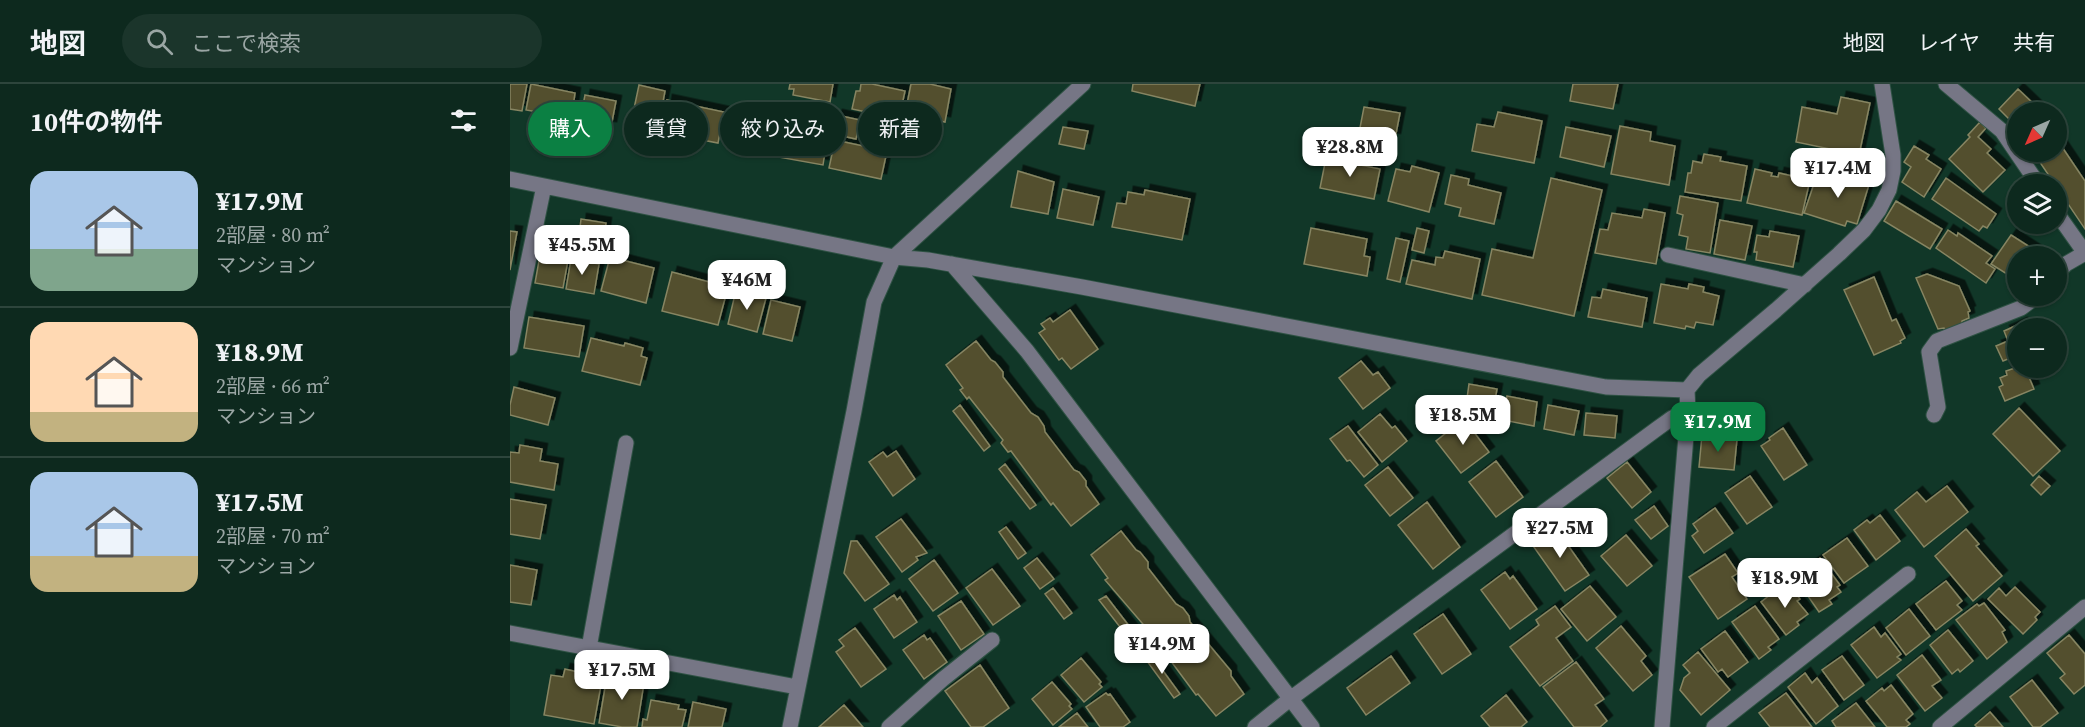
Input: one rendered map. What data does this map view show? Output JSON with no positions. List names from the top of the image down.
{
  "north": "bottom left",
  "page": {
    "header": "地図",
    "search": "ここで検索",
    "nav": ["地図", "レイヤ", "共有"],
    "heading": "10件の物件",
    "map_buttons": ["+", "−"],
    "chip": [
      "購入",
      "賃貸",
      "絞り込み",
      "新着"
    ],
    "price": [
      "¥28.8M",
      "¥17.4M",
      "¥45.5M",
      "¥46M",
      "¥18.5M",
      "¥17.9M",
      "¥27.5M",
      "¥18.9M",
      "¥14.9M",
      "¥17.5M"
    ],
    "list": [
      {
        "name": "¥17.9M",
        "note": "2部屋 · 80 m² · マンション"
      },
      {
        "name": "¥18.9M",
        "note": "2部屋 · 66 m² · マンション"
      },
      {
        "name": "¥17.5M",
        "note": "2部屋 · 70 m² · マンション"
      }
    ]
  }
}
